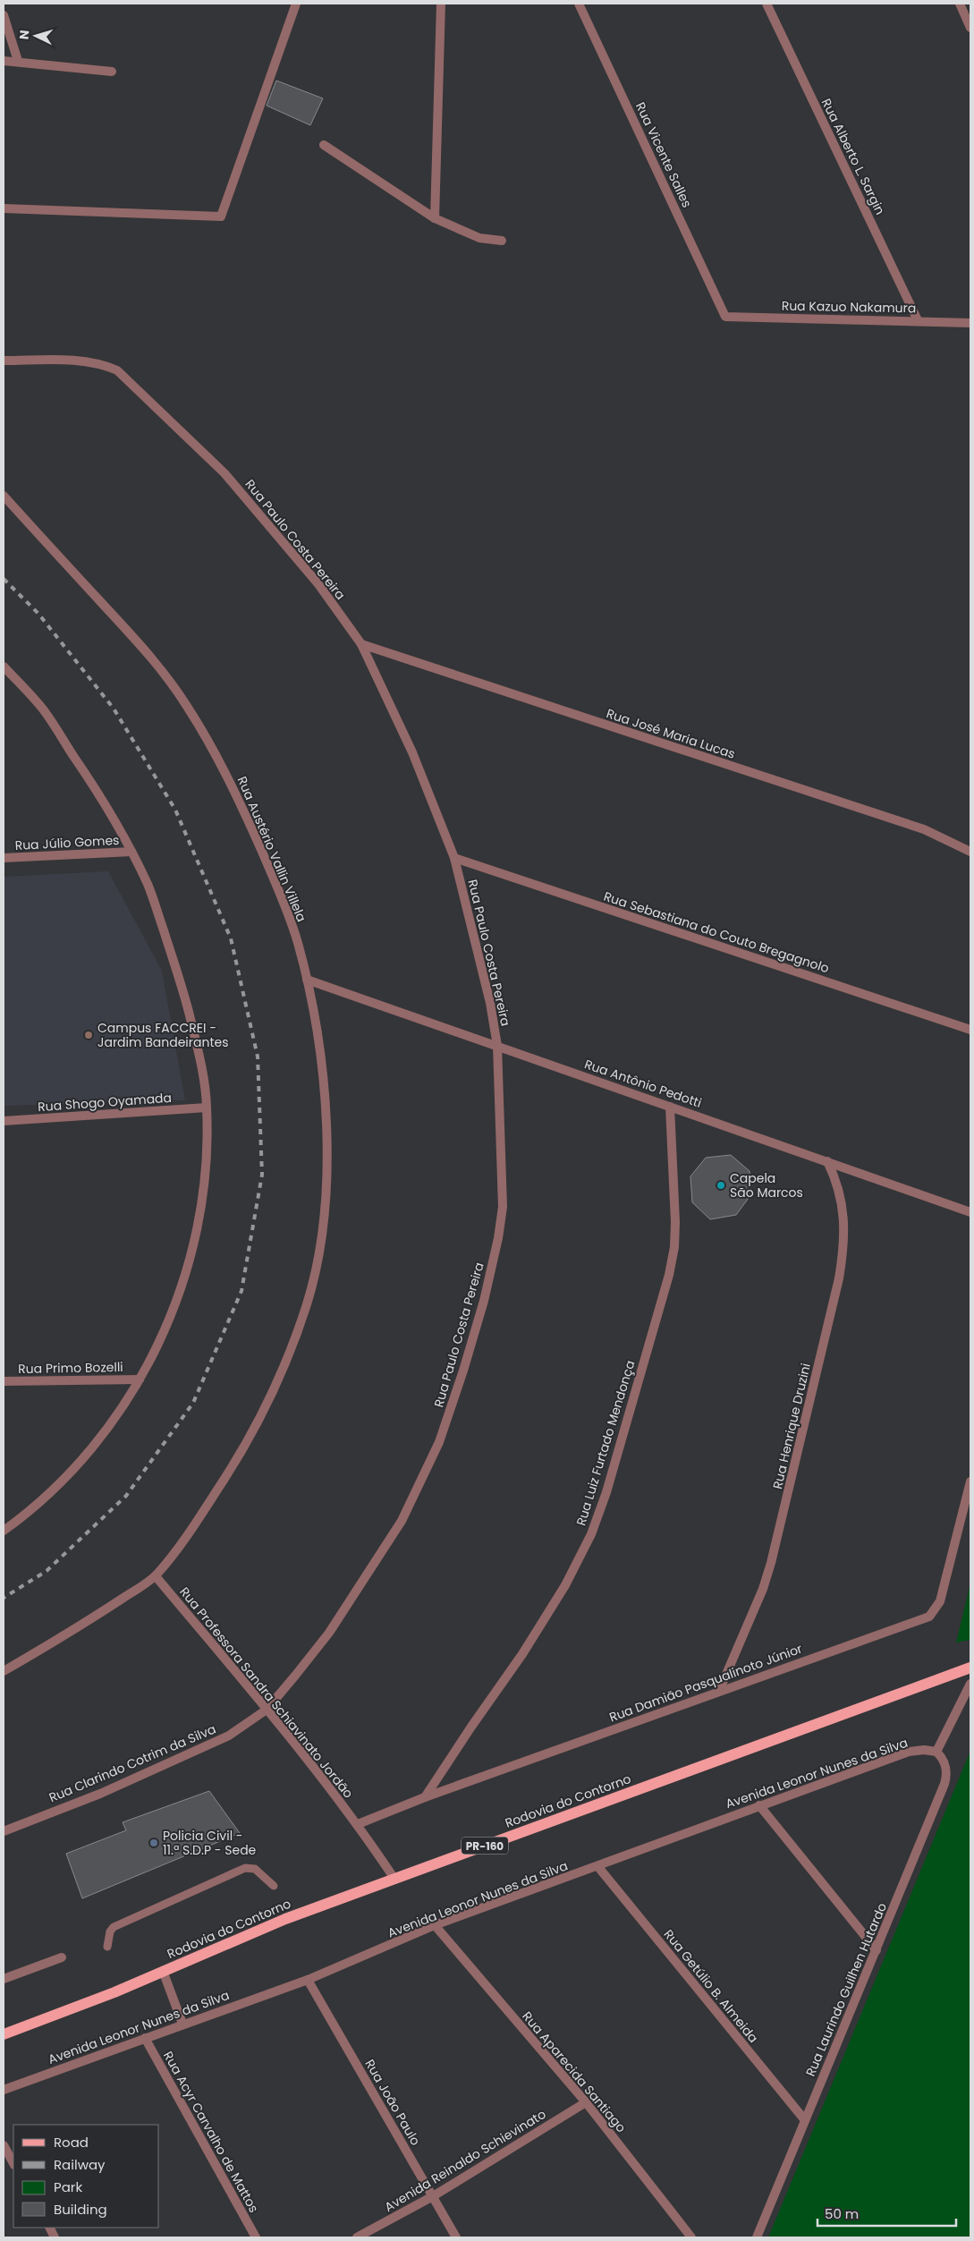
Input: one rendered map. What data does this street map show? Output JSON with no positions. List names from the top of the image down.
{
  "streets": {
    "main road": ["Rodovia do Contorno", "PR-160"],
    "street": [
      "Rua Vicente Salles",
      "Rua Alberto L. Sargin",
      "Rua Kazuo Nakamura",
      "Rua Paulo Costa Pereira",
      "Rua José Maria Lucas",
      "Rua Júlio Gomes",
      "Rua Austério Vallin Villela",
      "Rua Sebastiana do Couto Bregagnolo",
      "Rua Antônio Pedotti",
      "Rua Shogo Oyamada",
      "Rua Primo Bozelli",
      "Rua Henrique Druzini",
      "Rua Luiz Furtado Mendonça",
      "Rua Damião Pasqualinoto Júnior",
      "Rua Professora Sandra Schiavinato Jordão",
      "Rua Clarindo Cotrim da Silva",
      "Avenida Leonor Nunes da Silva",
      "Rua Getúlio B. Almeida",
      "Rua Laurindo Guilhen Hutardo",
      "Rua Aparecida Santiago",
      "Rua João Paulo",
      "Rua Acyr Carvalho de Mattos",
      "Avenida Reinaldo Schievinato"
    ]
  },
  "crossings": [
    ["Rua Vicente Salles", "Rua Kazuo Nakamura"],
    ["Rua Alberto L. Sargin", "Rua Kazuo Nakamura"],
    ["Rua Paulo Costa Pereira", "Rua José Maria Lucas"],
    ["Rua Paulo Costa Pereira", "Rua Sebastiana do Couto Bregagnolo"],
    ["Rua Paulo Costa Pereira", "Rua Antônio Pedotti"],
    ["Rua Paulo Costa Pereira", "Rua Professora Sandra Schiavinato Jordão"],
    ["Rua Paulo Costa Pereira", "Rua Clarindo Cotrim da Silva"],
    ["Rua Austério Vallin Villela", "Rua Antônio Pedotti"],
    ["Rua Austério Vallin Villela", "Rua Professora Sandra Schiavinato Jordão"],
    ["Rua Antônio Pedotti", "Rua Henrique Druzini"],
    ["Rua Antônio Pedotti", "Rua Luiz Furtado Mendonça"],
    ["Rua Henrique Druzini", "Rua Damião Pasqualinoto Júnior"],
    ["Rua Luiz Furtado Mendonça", "Rua Damião Pasqualinoto Júnior"],
    ["Rua Damião Pasqualinoto Júnior", "Rua Professora Sandra Schiavinato Jordão"],
    ["Rua Professora Sandra Schiavinato Jordão", "Rua Clarindo Cotrim da Silva"],
    ["Rua Professora Sandra Schiavinato Jordão", "Rodovia do Contorno"],
    ["Avenida Leonor Nunes da Silva", "Rua Getúlio B. Almeida"],
    ["Avenida Leonor Nunes da Silva", "Rua Laurindo Guilhen Hutardo"],
    ["Avenida Leonor Nunes da Silva", "Rua Aparecida Santiago"],
    ["Avenida Leonor Nunes da Silva", "Rua João Paulo"],
    ["Avenida Leonor Nunes da Silva", "Rua Acyr Carvalho de Mattos"],
    ["Rua Getúlio B. Almeida", "Rua Laurindo Guilhen Hutardo"],
    ["Rua Aparecida Santiago", "Avenida Reinaldo Schievinato"],
    ["Rua João Paulo", "Avenida Reinaldo Schievinato"]
  ],
  "places": ["Campus FACCREI - Jardim Bandeirantes", "Capela São Marcos", "Policia Civil - 11.ª S.D.P - Sede"],
  "legend": [
    "Road",
    "Railway",
    "Park",
    "Building"
  ],
  "scale_bar": "50 m",
  "north": "left"
}
